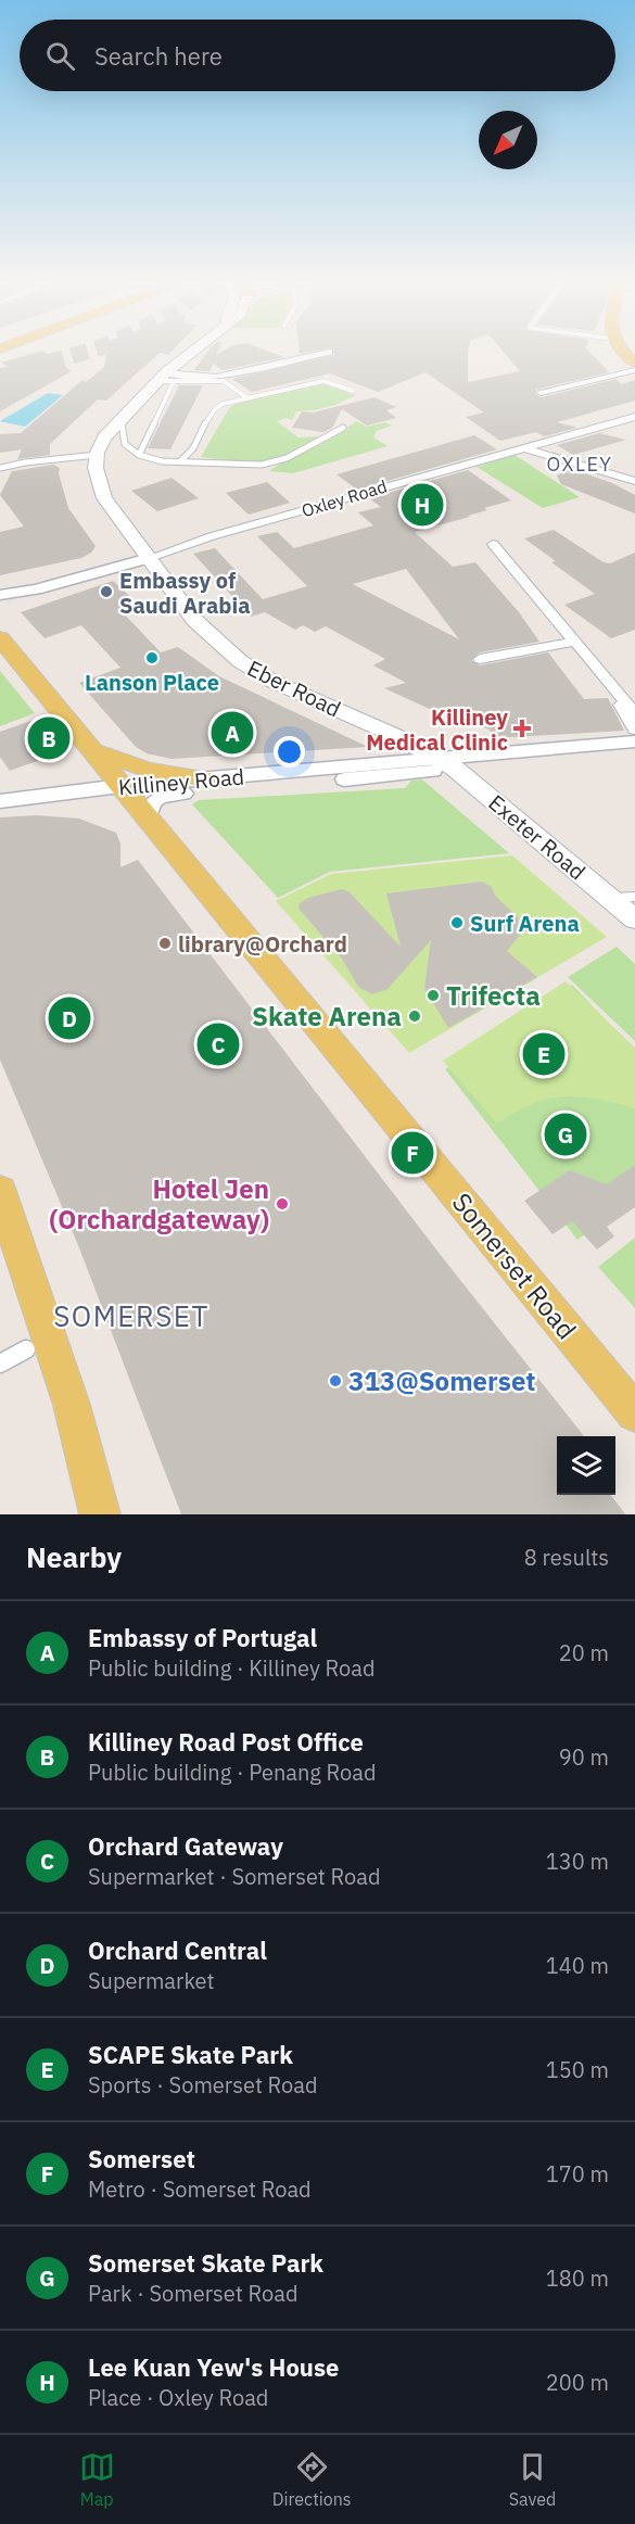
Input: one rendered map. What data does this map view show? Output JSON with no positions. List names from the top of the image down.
{
  "streets": {
    "main road": ["Eber Road", "Exeter Road", "Somerset Road"],
    "street": ["Oxley Road", "Killiney Road"]
  },
  "crossings": [
    ["Oxley Road", "Eber Road"],
    ["Eber Road", "Killiney Road"],
    ["Eber Road", "Exeter Road"],
    ["Killiney Road", "Exeter Road"],
    ["Killiney Road", "Somerset Road"]
  ],
  "districts": ["OXLEY", "SOMERSET"],
  "places": {
    "other": [
      "Embassy of Saudi Arabia",
      "Lanson Place",
      "Surf Arena",
      "library@Orchard",
      "Trifecta",
      "Skate Arena",
      "Hotel Jen (Orchardgateway)",
      "313@Somerset"
    ],
    "health": ["Killiney Medical Clinic"]
  },
  "north": "bottom left",
  "page": {
    "search": "Search here",
    "pins": [
      "H",
      "A",
      "B",
      "D",
      "C",
      "E",
      "G",
      "F"
    ],
    "heading": ["Nearby", "8 results"],
    "list": [
      {
        "mark": "A",
        "name": "Embassy of Portugal",
        "note": "Public building · Killiney Road",
        "value": "20 m"
      },
      {
        "mark": "B",
        "name": "Killiney Road Post Office",
        "note": "Public building · Penang Road",
        "value": "90 m"
      },
      {
        "mark": "C",
        "name": "Orchard Gateway",
        "note": "Supermarket · Somerset Road",
        "value": "130 m"
      },
      {
        "mark": "D",
        "name": "Orchard Central",
        "note": "Supermarket",
        "value": "140 m"
      },
      {
        "mark": "E",
        "name": "SCAPE Skate Park",
        "note": "Sports · Somerset Road",
        "value": "150 m"
      },
      {
        "mark": "F",
        "name": "Somerset",
        "note": "Metro · Somerset Road",
        "value": "170 m"
      },
      {
        "mark": "G",
        "name": "Somerset Skate Park",
        "note": "Park · Somerset Road",
        "value": "180 m"
      },
      {
        "mark": "H",
        "name": "Lee Kuan Yew's House",
        "note": "Place · Oxley Road",
        "value": "200 m"
      }
    ],
    "nav": ["Map", "Directions", "Saved"]
  }
}
